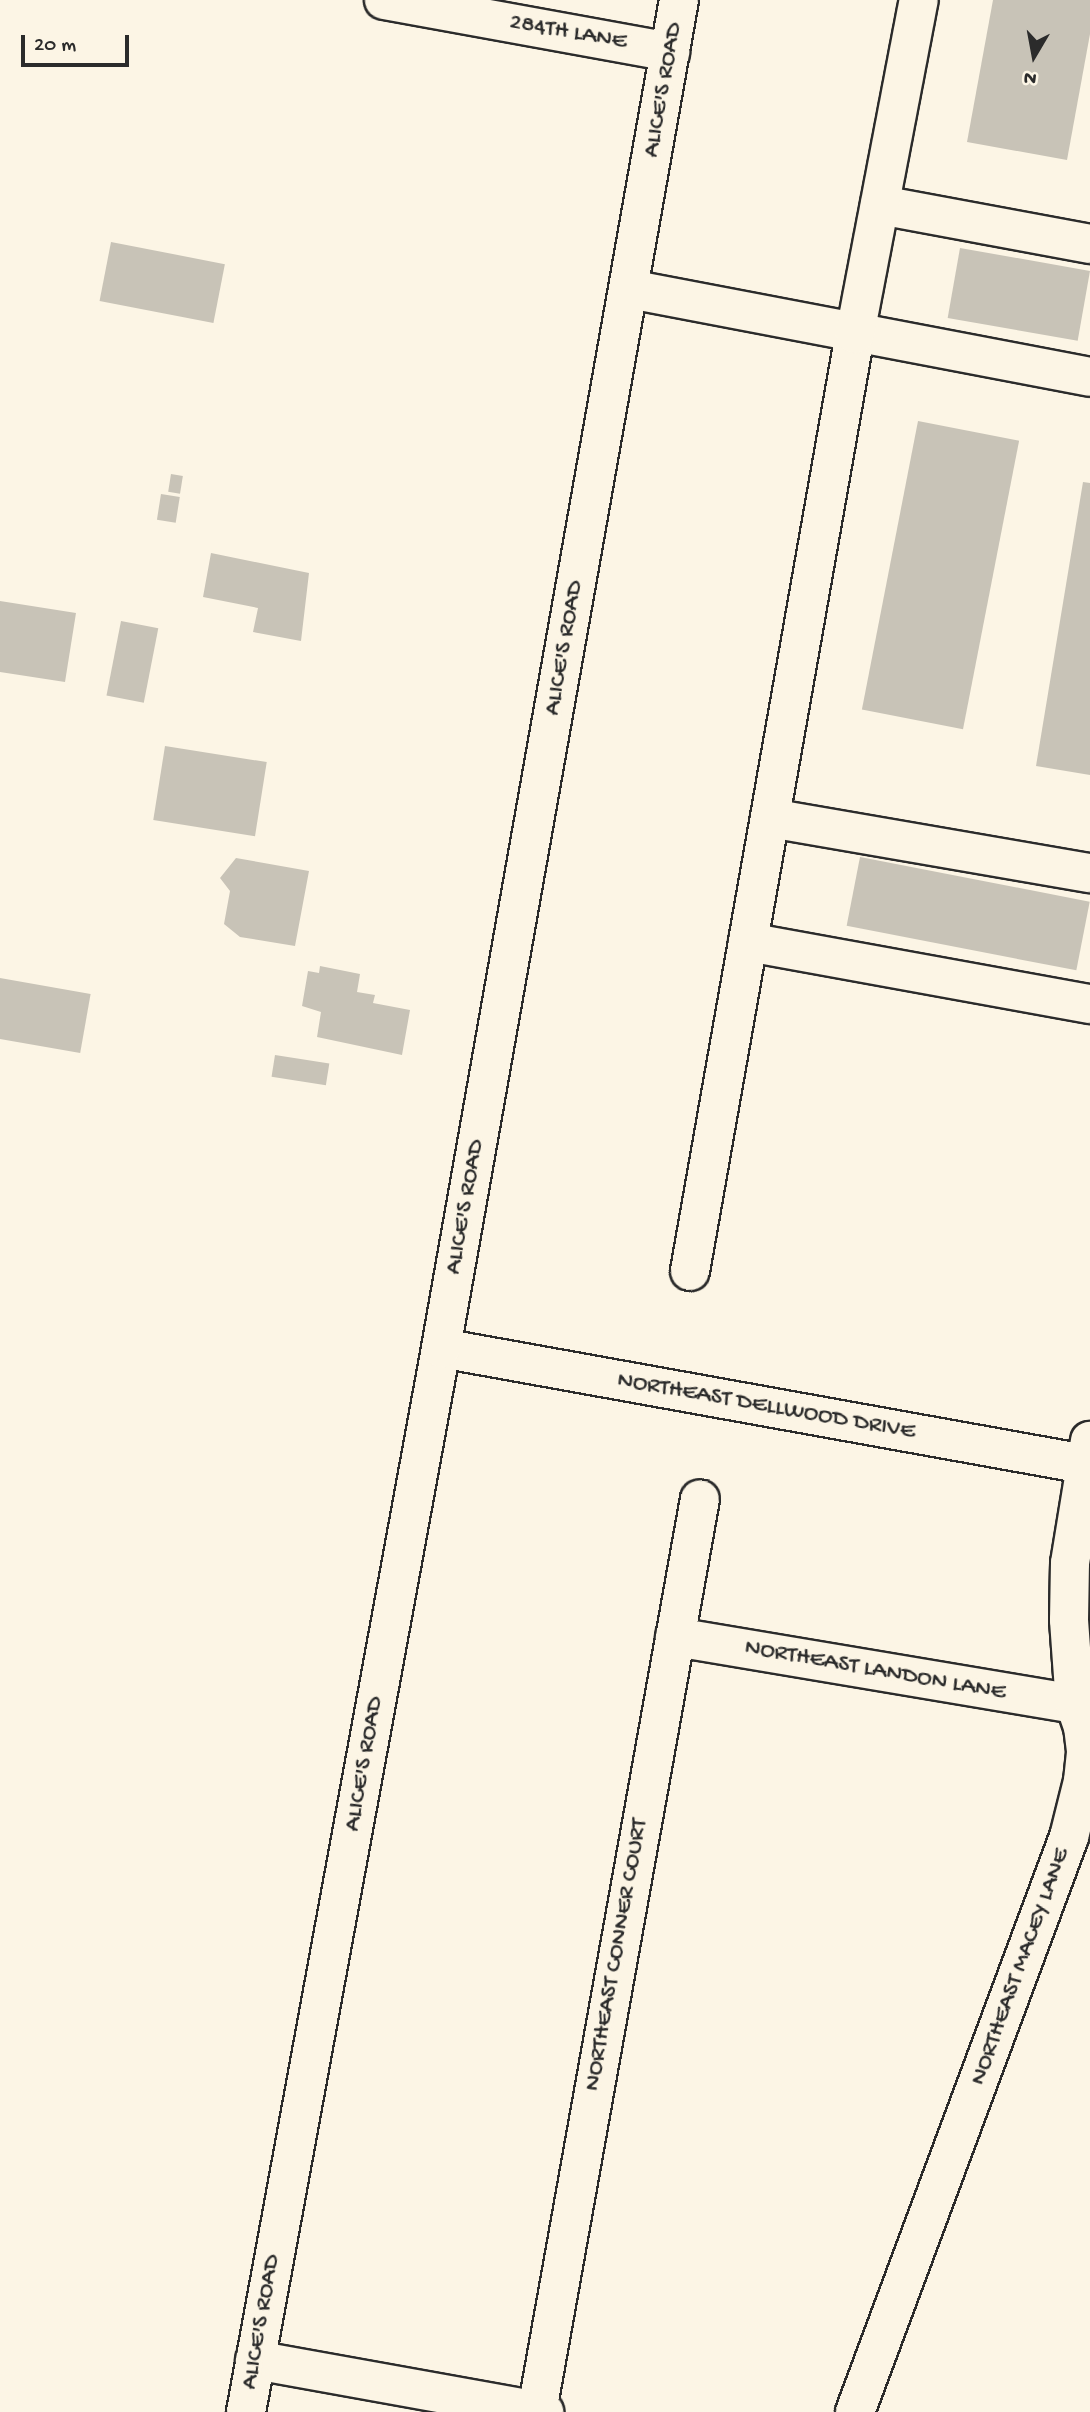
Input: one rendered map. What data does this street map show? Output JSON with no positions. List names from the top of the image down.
{
  "streets": {
    "street": [
      "284TH LANE",
      "ALICE'S ROAD",
      "NORTHEAST DELLWOOD DRIVE",
      "NORTHEAST LANDON LANE",
      "NORTHEAST CONNER COURT",
      "NORTHEAST MACEY LANE"
    ]
  },
  "crossings": [
    ["284TH LANE", "ALICE'S ROAD"],
    ["ALICE'S ROAD", "NORTHEAST DELLWOOD DRIVE"],
    ["NORTHEAST DELLWOOD DRIVE", "NORTHEAST MACEY LANE"],
    ["NORTHEAST LANDON LANE", "NORTHEAST CONNER COURT"],
    ["NORTHEAST LANDON LANE", "NORTHEAST MACEY LANE"]
  ],
  "scale_bar": "20 m",
  "north": "bottom"
}
